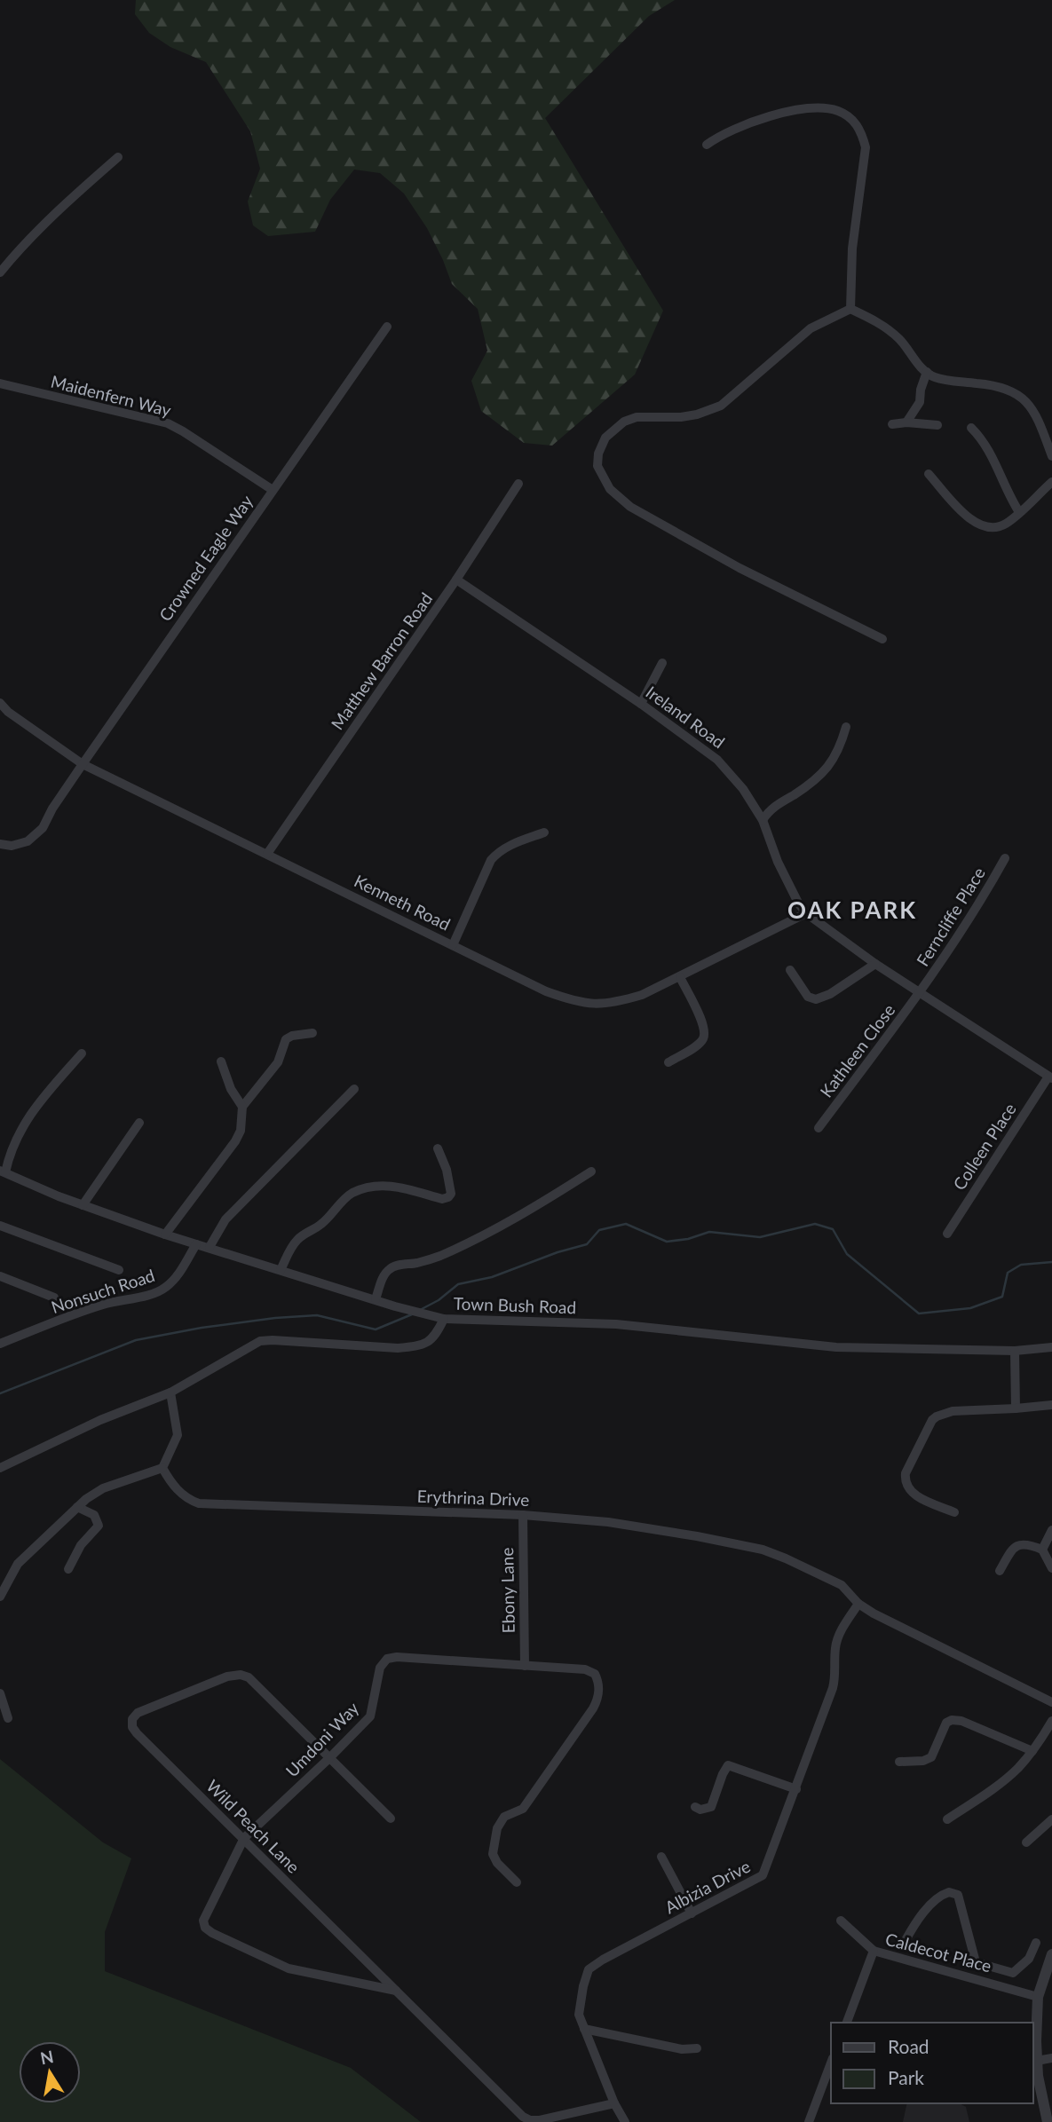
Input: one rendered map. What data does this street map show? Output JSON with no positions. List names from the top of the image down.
{
  "streets": {
    "street": [
      "Maidenfern Way",
      "Crowned Eagle Way",
      "Matthew Barron Road",
      "Ireland Road",
      "Kenneth Road",
      "Ferncliffe Place",
      "Kathleen Close",
      "Colleen Place",
      "Nonsuch Road",
      "Town Bush Road",
      "Erythrina Drive",
      "Ebony Lane",
      "Umdoni Way",
      "Wild Peach Lane",
      "Albizia Drive",
      "Caldecot Place"
    ]
  },
  "crossings": [
    ["Maidenfern Way", "Crowned Eagle Way"],
    ["Crowned Eagle Way", "Kenneth Road"],
    ["Matthew Barron Road", "Ireland Road"],
    ["Matthew Barron Road", "Kenneth Road"],
    ["Ireland Road", "Kenneth Road"],
    ["Ireland Road", "Ferncliffe Place"],
    ["Ireland Road", "Kathleen Close"],
    ["Ireland Road", "Colleen Place"],
    ["Ferncliffe Place", "Kathleen Close"],
    ["Nonsuch Road", "Town Bush Road"],
    ["Erythrina Drive", "Ebony Lane"],
    ["Erythrina Drive", "Albizia Drive"],
    ["Ebony Lane", "Umdoni Way"],
    ["Umdoni Way", "Wild Peach Lane"],
    ["Wild Peach Lane", "Albizia Drive"]
  ],
  "districts": ["OAK PARK"],
  "legend": ["Road", "Park"],
  "north": "top"
}
